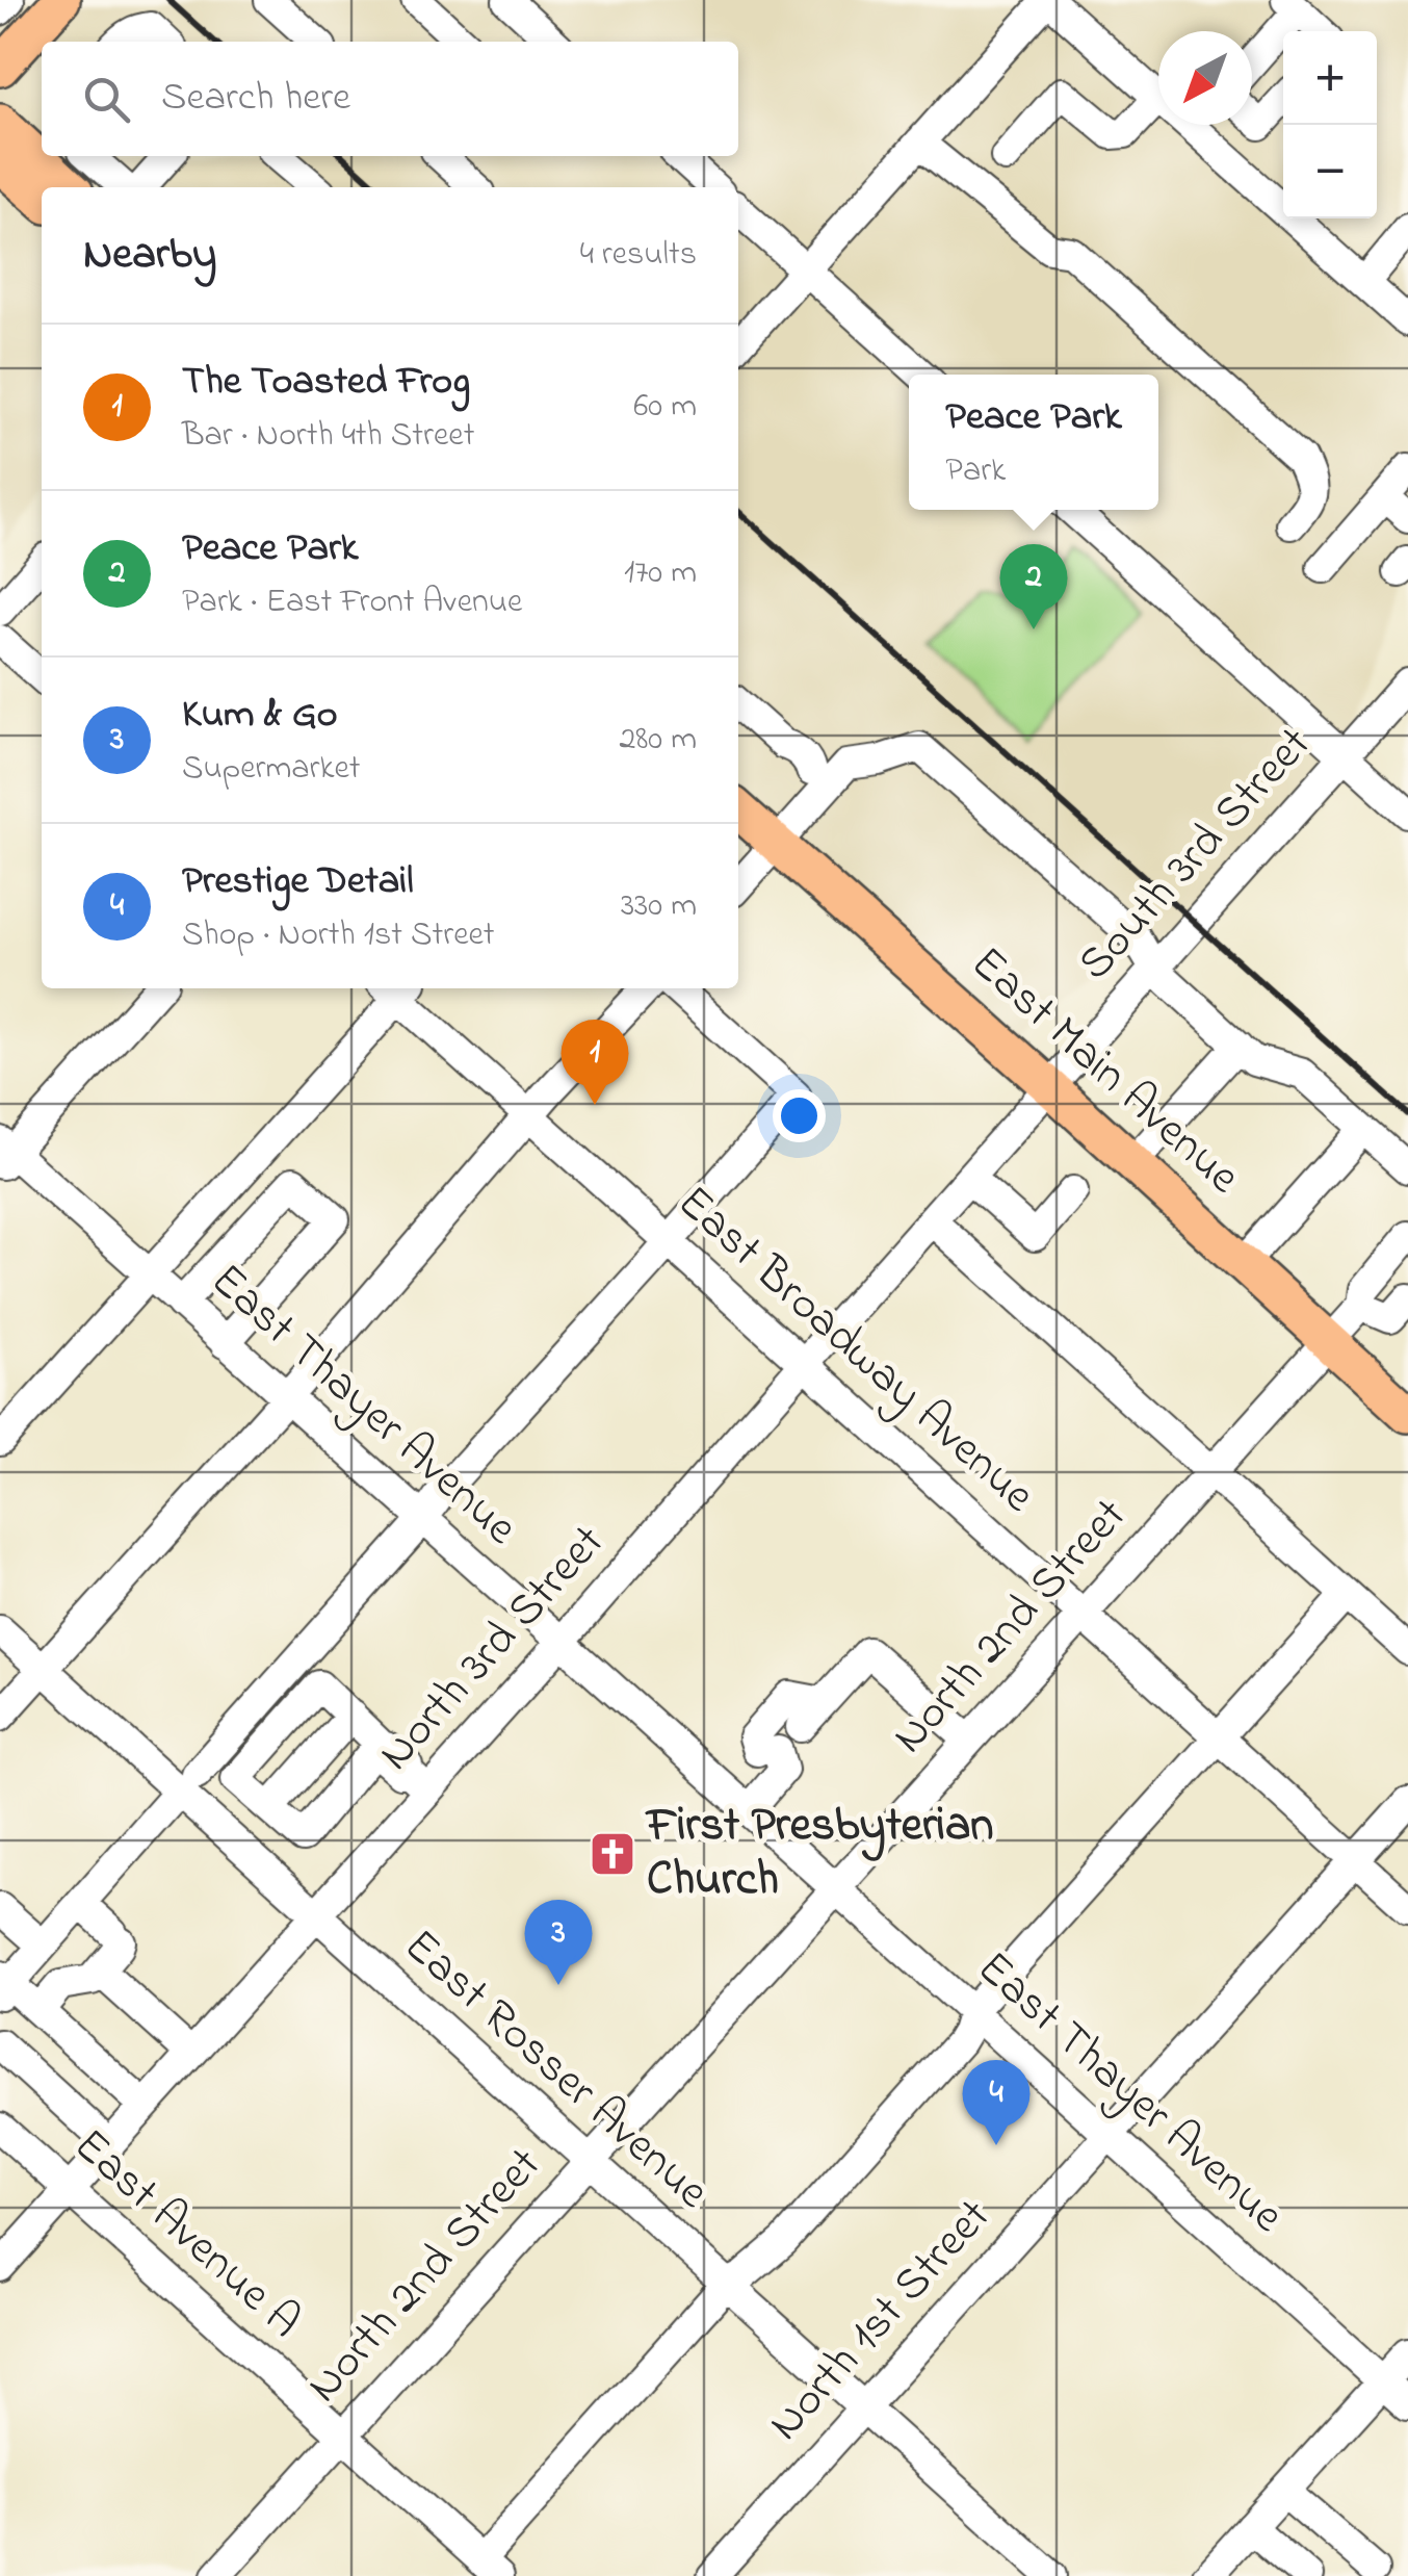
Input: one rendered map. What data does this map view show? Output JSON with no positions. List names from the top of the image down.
{
  "streets": {
    "main road": ["East Main Avenue"],
    "street": [
      "South 3rd Street",
      "East Broadway Avenue",
      "East Thayer Avenue",
      "North 2nd Street",
      "North 3rd Street",
      "East Rosser Avenue",
      "East Avenue A",
      "North 1st Street"
    ]
  },
  "crossings": [
    ["South 3rd Street", "East Main Avenue"],
    ["South 3rd Street", "North 3rd Street"],
    ["East Main Avenue", "North 2nd Street"],
    ["East Main Avenue", "North 3rd Street"],
    ["East Broadway Avenue", "North 2nd Street"],
    ["East Broadway Avenue", "North 3rd Street"],
    ["East Broadway Avenue", "North 1st Street"],
    ["East Thayer Avenue", "North 2nd Street"],
    ["East Thayer Avenue", "North 3rd Street"],
    ["East Thayer Avenue", "North 1st Street"],
    ["North 2nd Street", "East Rosser Avenue"],
    ["North 2nd Street", "East Avenue A"],
    ["North 3rd Street", "East Rosser Avenue"],
    ["North 3rd Street", "East Avenue A"],
    ["East Rosser Avenue", "North 1st Street"]
  ],
  "places": {
    "church": ["First Presbyterian Church"]
  },
  "north": "bottom left",
  "page": {
    "map_buttons": ["+", "−"],
    "search": "Search here",
    "heading": ["Nearby", "4 results"],
    "list": [
      {
        "mark": "1",
        "name": "The Toasted Frog",
        "note": "Bar · North 4th Street",
        "value": "60 m"
      },
      {
        "mark": "2",
        "name": "Peace Park",
        "note": "Park · East Front Avenue",
        "value": "170 m"
      },
      {
        "mark": "3",
        "name": "Kum & Go",
        "note": "Supermarket",
        "value": "280 m"
      },
      {
        "mark": "4",
        "name": "Prestige Detail",
        "note": "Shop · North 1st Street",
        "value": "330 m"
      }
    ],
    "popup": ["Peace Park", "Park"],
    "pins": [
      "2",
      "1",
      "3",
      "4"
    ]
  }
}
